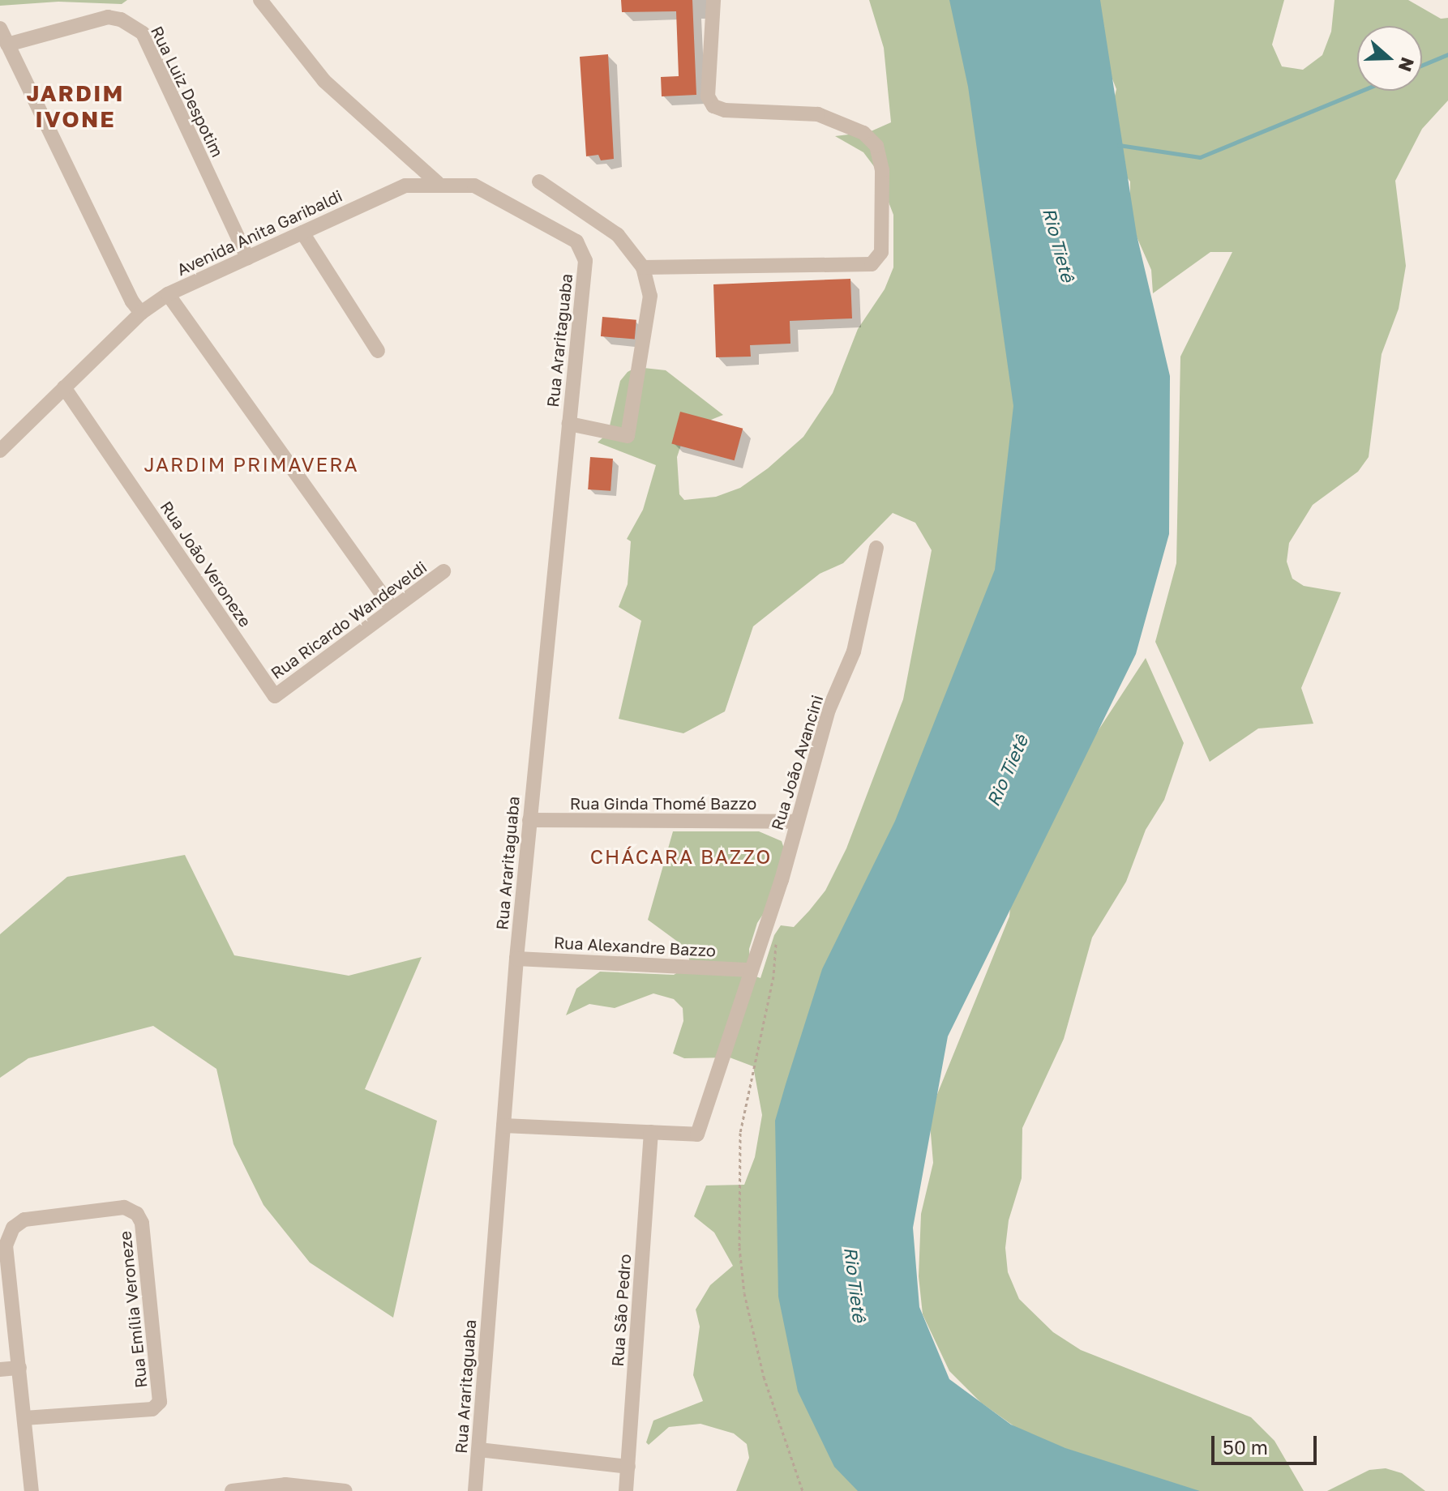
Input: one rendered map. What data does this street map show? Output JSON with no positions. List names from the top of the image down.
{
  "streets": {
    "street": [
      "Rua Luiz Despotim",
      "Avenida Anita Garibaldi",
      "Rua Araritaguaba",
      "Rua João Veroneze",
      "Rua Ricardo Wandeveldi",
      "Rua João Avancini",
      "Rua Ginda Thomé Bazzo",
      "Rua Alexandre Bazzo",
      "Rua Emília Veroneze",
      "Rua São Pedro"
    ]
  },
  "crossings": [
    ["Rua Luiz Despotim", "Avenida Anita Garibaldi"],
    ["Avenida Anita Garibaldi", "Rua Araritaguaba"],
    ["Avenida Anita Garibaldi", "Rua João Veroneze"],
    ["Rua Araritaguaba", "Rua Ginda Thomé Bazzo"],
    ["Rua Araritaguaba", "Rua Alexandre Bazzo"],
    ["Rua João Veroneze", "Rua Ricardo Wandeveldi"],
    ["Rua João Avancini", "Rua Ginda Thomé Bazzo"],
    ["Rua João Avancini", "Rua Alexandre Bazzo"],
    ["Rua João Avancini", "Rua São Pedro"]
  ],
  "districts": ["JARDIM IVONE", "JARDIM PRIMAVERA", "CHÁCARA BAZZO"],
  "water": ["Rio Tietê"],
  "scale_bar": "50 m",
  "north": "right"
}
